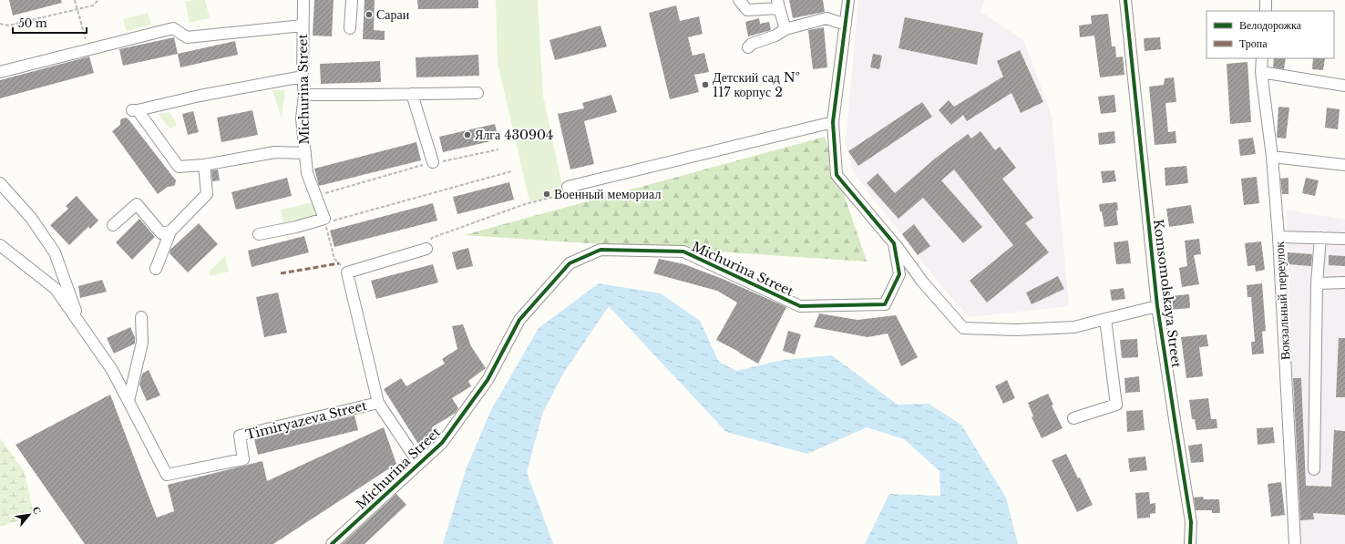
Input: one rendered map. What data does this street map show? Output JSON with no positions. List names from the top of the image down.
{
  "streets": {
    "street": [
      "Michurina Street",
      "Komsomolskaya Street",
      "Вокзальный переулок",
      "Timiryazeva Street"
    ]
  },
  "crossings": [
    ["Michurina Street", "Timiryazeva Street"]
  ],
  "places": [
    "Сараи",
    "Детский сад № 117 корпус 2",
    "Ялга 430904",
    "Военный мемориал"
  ],
  "legend": ["Велодорожка", "Тропа"],
  "scale_bar": "50 m",
  "north": "top right"
}
